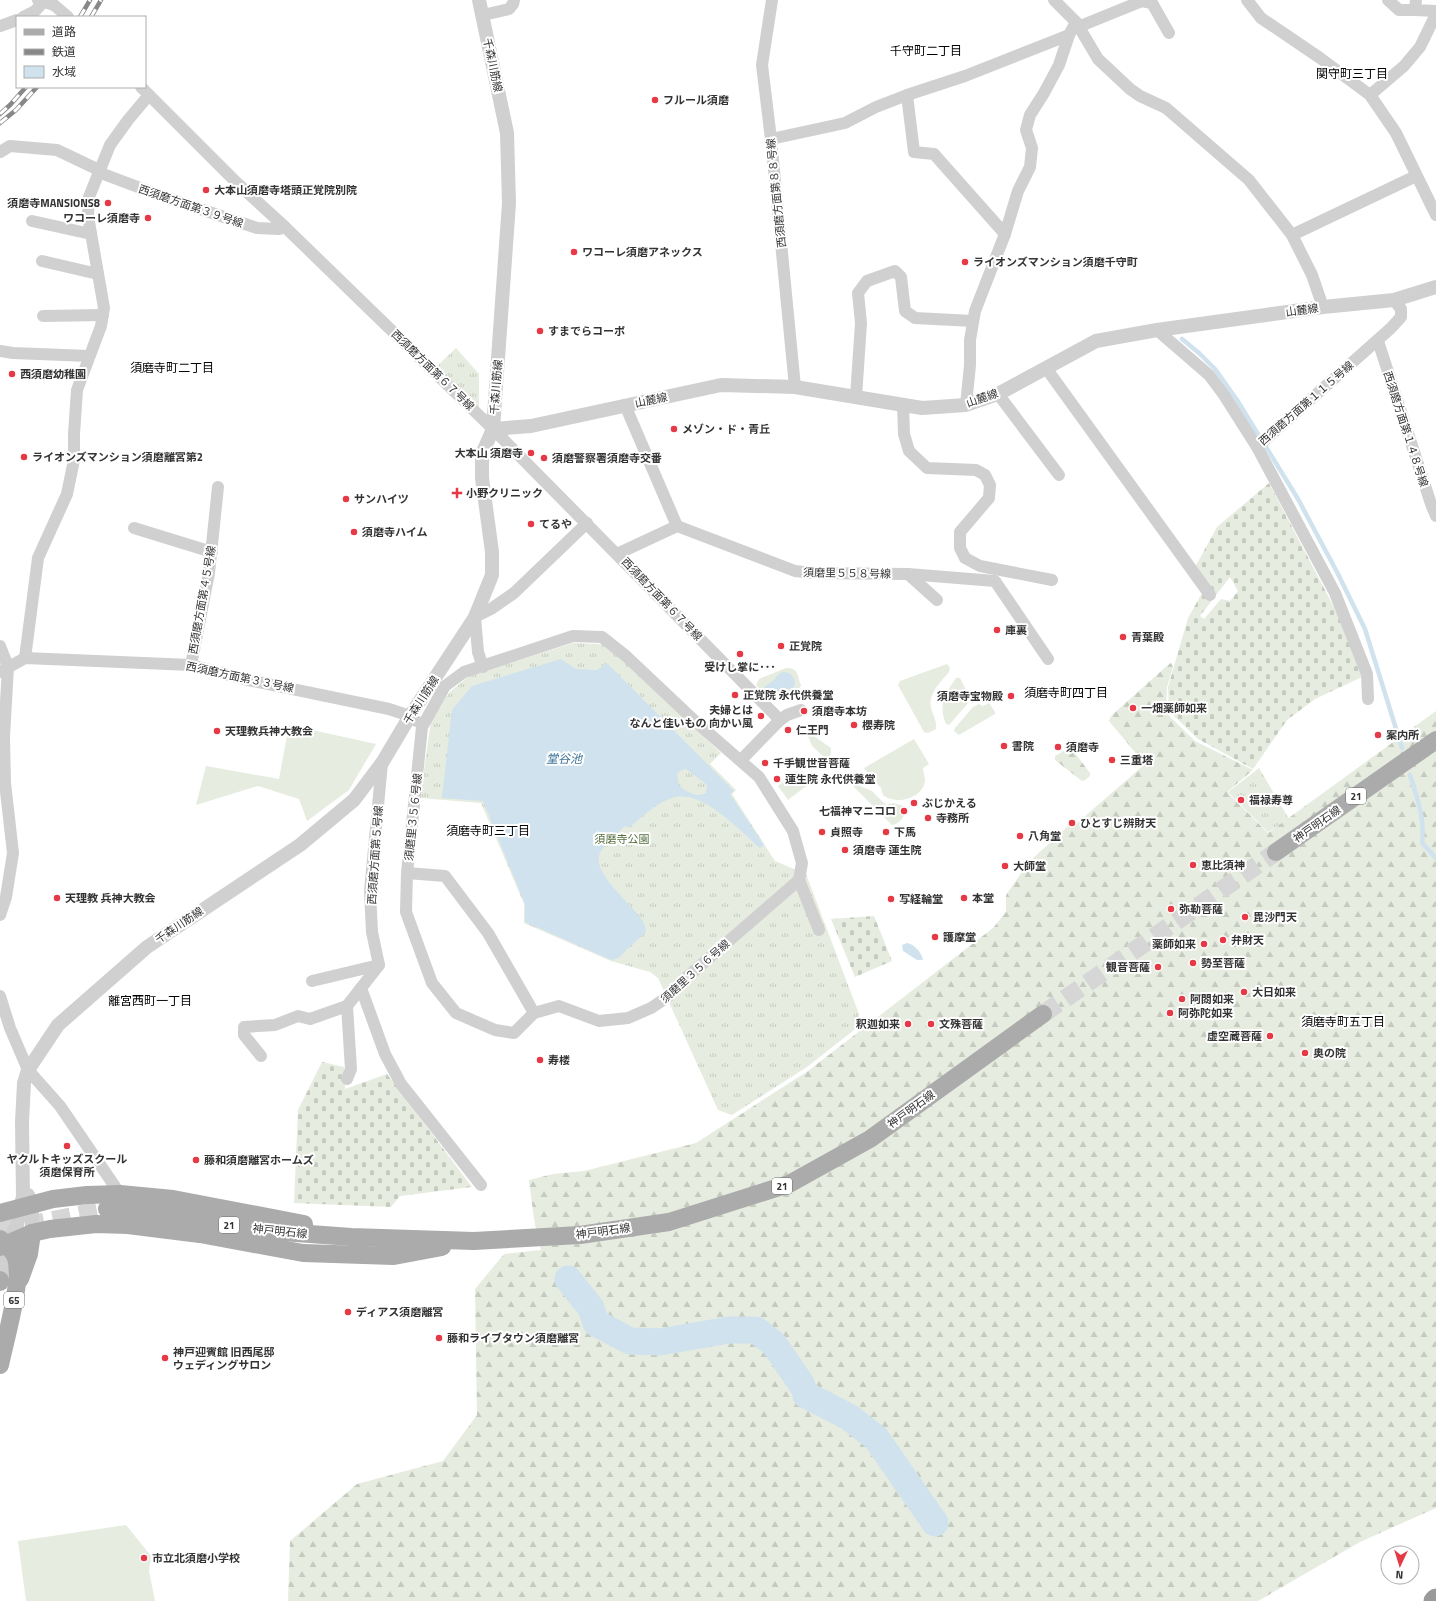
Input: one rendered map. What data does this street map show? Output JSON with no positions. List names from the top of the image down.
{
  "streets": {
    "main road": ["21", "神戸明石線", "65"],
    "street": [
      "千森川筋線",
      "西須磨方面第８８号線",
      "西須磨方面第３９号線",
      "山麓線",
      "西須磨方面第６７号線",
      "西須磨方面第１１５号線",
      "西須磨方面第１４８号線",
      "須磨里５５８号線",
      "西須磨方面第４５号線",
      "西須磨方面第３３号線",
      "須磨里３５６号線",
      "西須磨方面第５号線"
    ]
  },
  "crossings": [
    ["千森川筋線", "山麓線"],
    ["千森川筋線", "西須磨方面第６７号線"],
    ["千森川筋線", "西須磨方面第３３号線"],
    ["千森川筋線", "西須磨方面第５号線"],
    ["千森川筋線", "65"],
    ["西須磨方面第８８号線", "山麓線"],
    ["西須磨方面第３９号線", "西須磨方面第６７号線"],
    ["山麓線", "西須磨方面第６７号線"],
    ["山麓線", "西須磨方面第１１５号線"],
    ["西須磨方面第１１５号線", "西須磨方面第１４８号線"],
    ["西須磨方面第４５号線", "西須磨方面第３３号線"]
  ],
  "districts": [
    "千守町二丁目",
    "関守町三丁目",
    "須磨寺町二丁目",
    "須磨寺町四丁目",
    "須磨寺町三丁目",
    "離宮西町一丁目",
    "須磨寺町五丁目"
  ],
  "water": ["堂谷池"],
  "parks": ["須磨寺公園"],
  "places": {
    "other": [
      "フルール須磨",
      "大本山須磨寺塔頭正覚院別院",
      "須磨寺MANSIONS8",
      "ワコーレ須磨寺",
      "ワコーレ須磨アネックス",
      "ライオンズマンション須磨千守町",
      "すまでらコーポ",
      "西須磨幼稚園",
      "メゾン・ド・青丘",
      "大本山 須磨寺",
      "ライオンズマンション須磨離宮第2",
      "須磨警察署須磨寺交番",
      "サンハイツ",
      "てるや",
      "須磨寺ハイム",
      "庫裏",
      "青葉殿",
      "正覚院",
      "受けし掌に･･･",
      "正覚院 永代供養堂",
      "須磨寺宝物殿",
      "一畑薬師如来",
      "須磨寺本坊",
      "夫婦とは なんと佳いもの 向かい風",
      "櫻寿院",
      "仁王門",
      "天理教兵神大教会",
      "案内所",
      "書院",
      "須磨寺",
      "三重塔",
      "千手観世音菩薩",
      "蓮生院 永代供養堂",
      "福禄寿尊",
      "ぶじかえる",
      "七福神マニコロ",
      "寺務所",
      "ひとすじ辨財天",
      "貞照寺",
      "下馬",
      "八角堂",
      "須磨寺 蓮生院",
      "恵比須神",
      "大師堂",
      "天理教 兵神大教会",
      "本堂",
      "写経輪堂",
      "弥勒菩薩",
      "毘沙門天",
      "護摩堂",
      "弁財天",
      "薬師如来",
      "勢至菩薩",
      "観音菩薩",
      "大日如来",
      "阿閦如来",
      "阿弥陀如来",
      "釈迦如来",
      "文殊菩薩",
      "虚空蔵菩薩",
      "奥の院",
      "寿楼",
      "ヤクルトキッズスクール 須磨保育所",
      "藤和須磨離宮ホームズ",
      "ディアス須磨離宮",
      "藤和ライブタウン須磨離宮",
      "神戸迎賓館 旧西尾邸 ウェディングサロン",
      "市立北須磨小学校"
    ],
    "health": ["小野クリニック"]
  },
  "legend": ["道路", "鉄道", "水域"],
  "north": "bottom"
}
